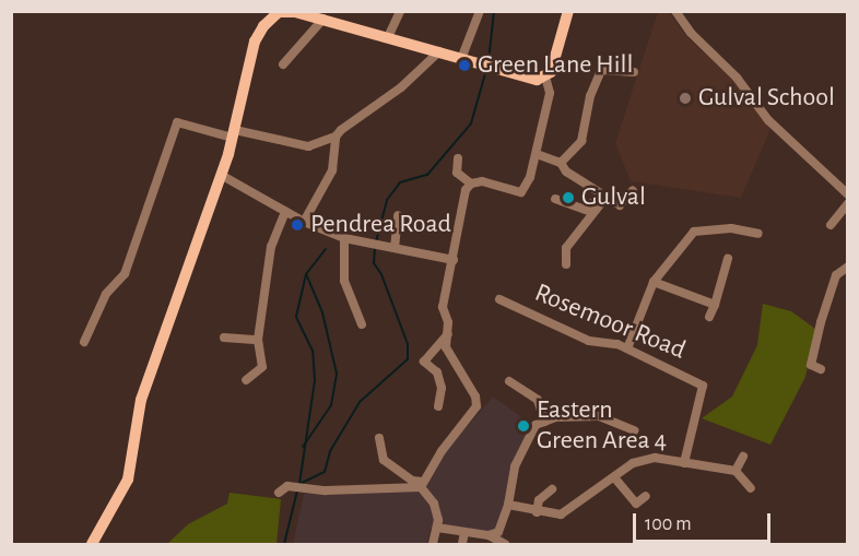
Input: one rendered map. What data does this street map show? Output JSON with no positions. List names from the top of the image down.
{
  "streets": {
    "street": ["Rosemoor Road"]
  },
  "places": [
    "Green Lane Hill",
    "Gulval School",
    "Gulval",
    "Pendrea Road",
    "Eastern Green Area 4"
  ],
  "scale_bar": "100 m"
}
